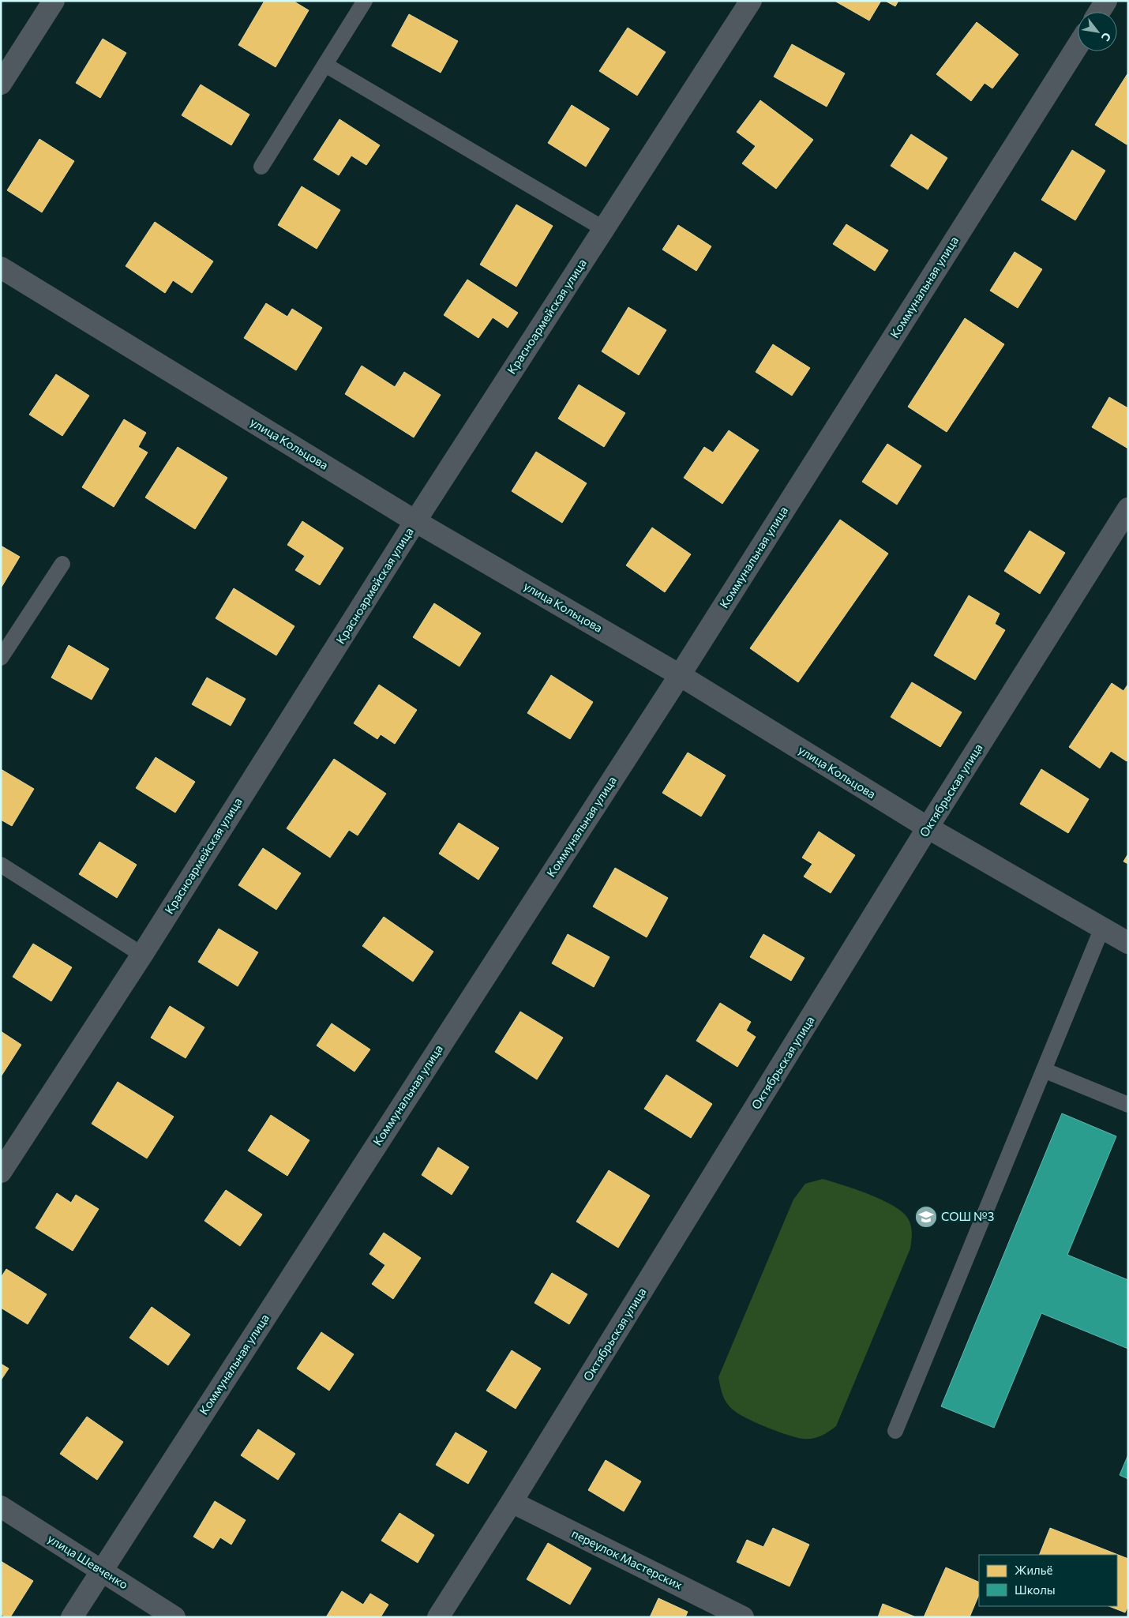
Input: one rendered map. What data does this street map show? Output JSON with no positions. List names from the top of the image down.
{
  "streets": {
    "street": [
      "Коммунальная улица",
      "Красноармейская улица",
      "улица Кольцова",
      "Октябрьская улица",
      "переулок Мастерских",
      "улица Шевченко"
    ]
  },
  "crossings": [
    ["Коммунальная улица", "улица Кольцова"],
    ["Коммунальная улица", "улица Шевченко"],
    ["Красноармейская улица", "улица Кольцова"],
    ["улица Кольцова", "Октябрьская улица"],
    ["Октябрьская улица", "переулок Мастерских"]
  ],
  "places": {
    "school or university": ["СОШ №3"]
  },
  "legend": ["Жильё", "Школы"],
  "north": "bottom right"
}
